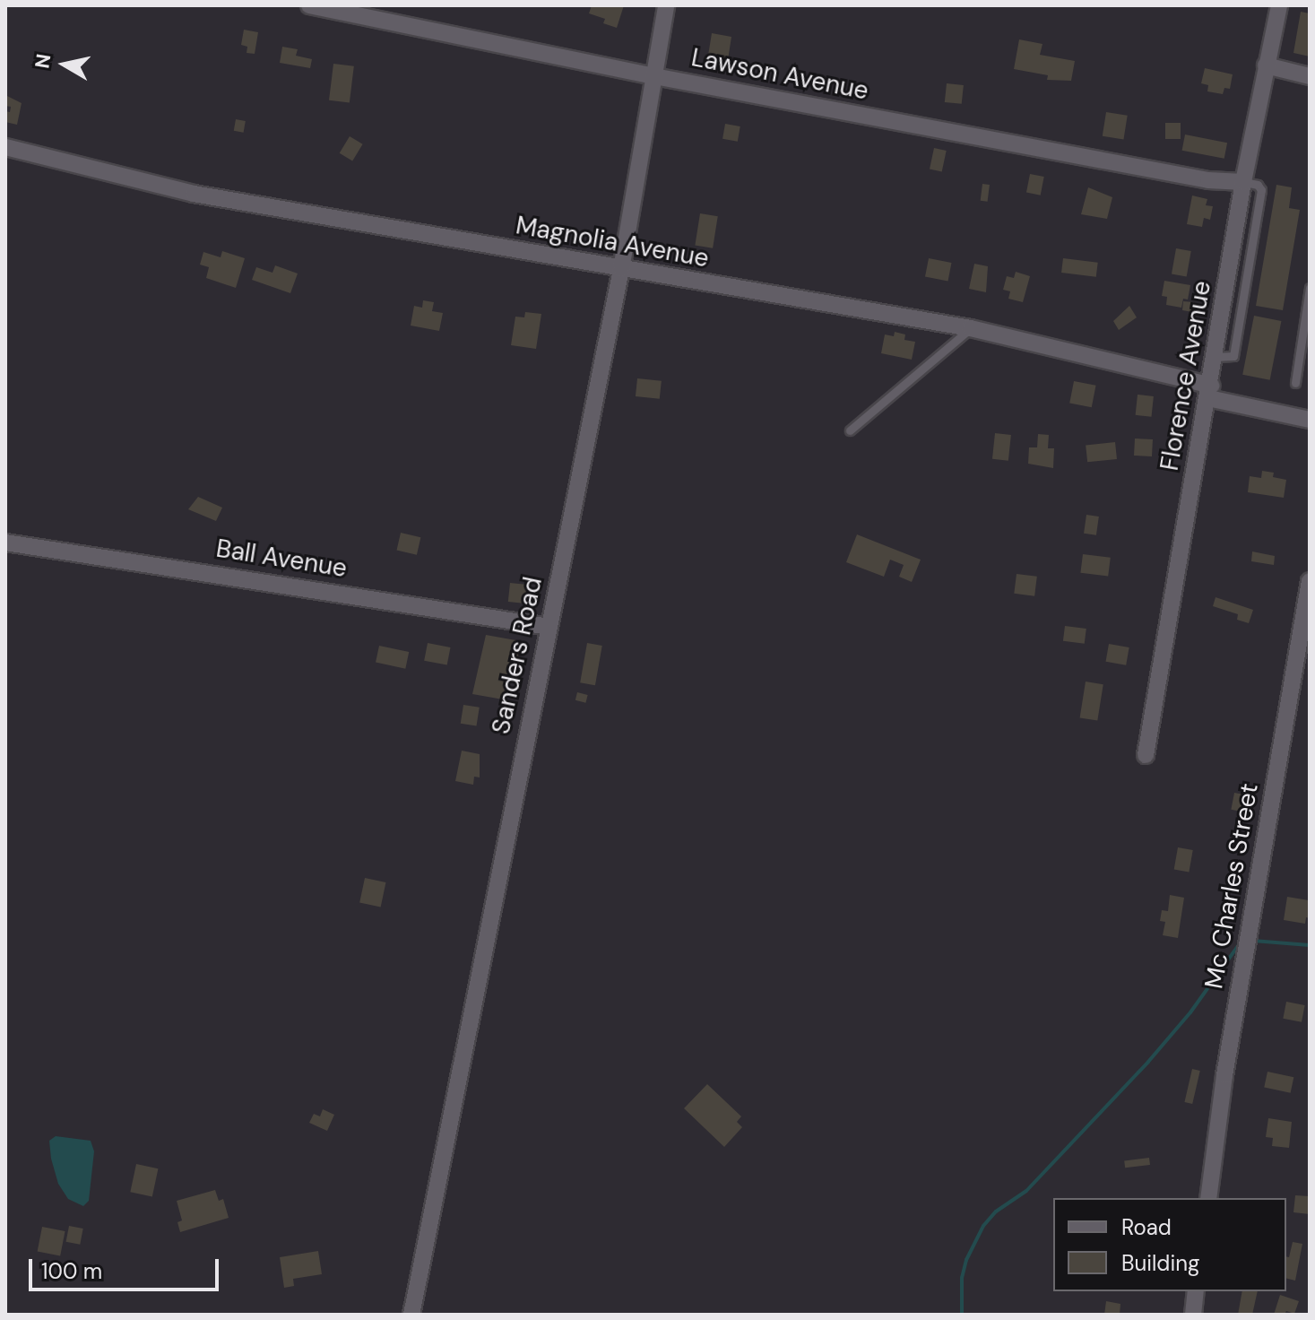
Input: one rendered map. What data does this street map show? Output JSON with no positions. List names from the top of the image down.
{
  "streets": {
    "street": [
      "Lawson Avenue",
      "Magnolia Avenue",
      "Florence Avenue",
      "Ball Avenue",
      "Sanders Road",
      "Mc Charles Street"
    ]
  },
  "crossings": [
    ["Lawson Avenue", "Florence Avenue"],
    ["Lawson Avenue", "Sanders Road"],
    ["Magnolia Avenue", "Florence Avenue"],
    ["Magnolia Avenue", "Sanders Road"],
    ["Ball Avenue", "Sanders Road"]
  ],
  "legend": ["Road", "Building"],
  "scale_bar": "100 m",
  "north": "left"
}
